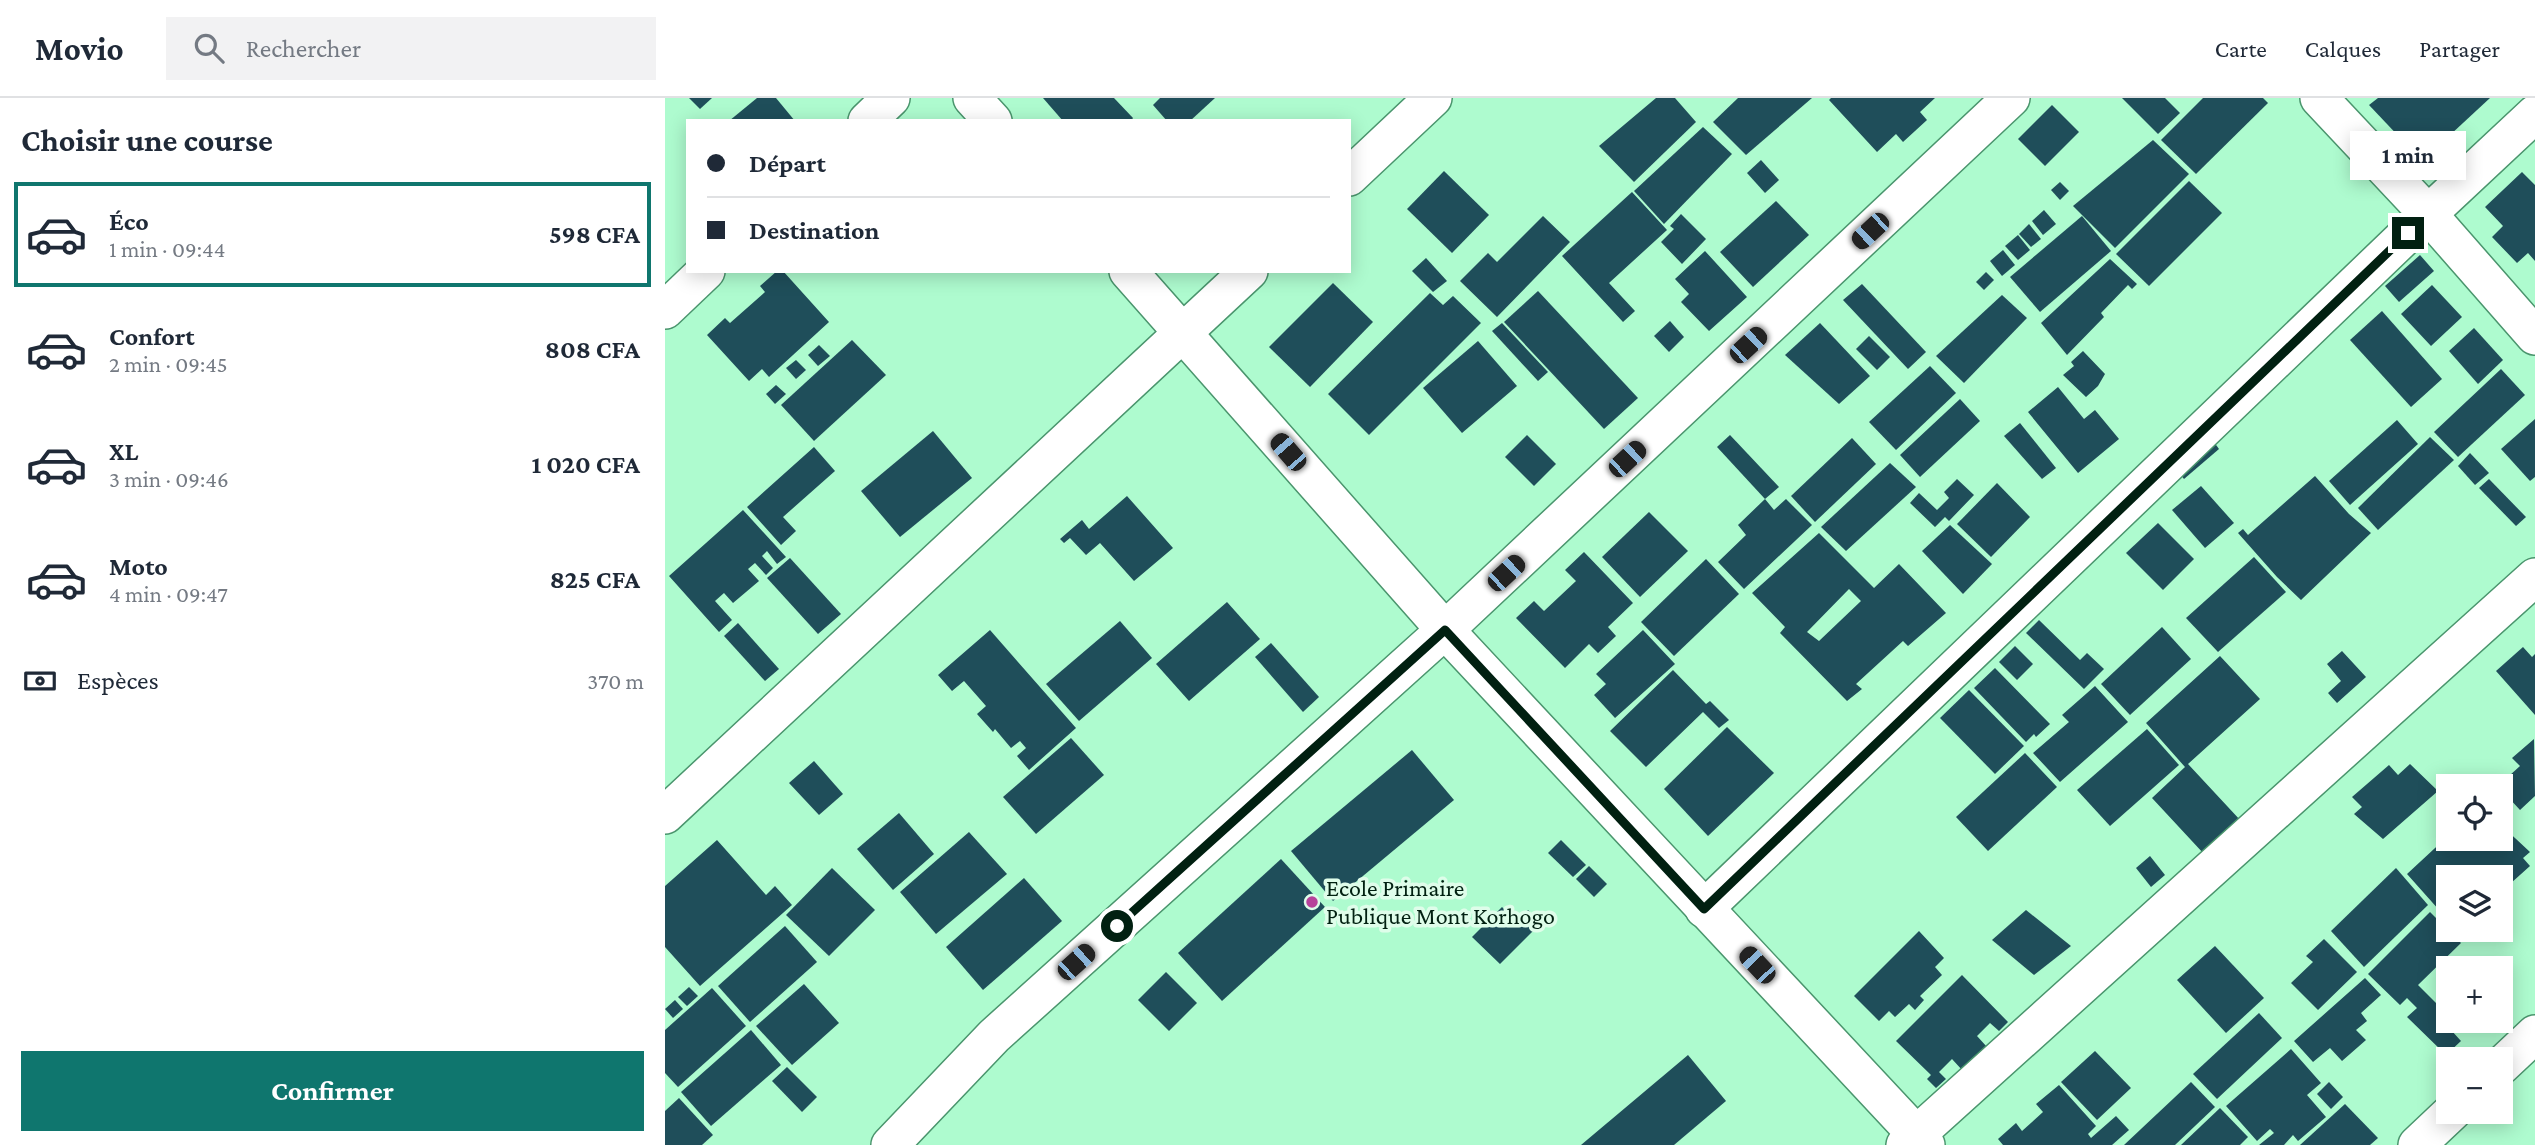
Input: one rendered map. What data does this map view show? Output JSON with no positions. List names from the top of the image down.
{
  "places": ["Ecole Primaire Publique Mont Korhogo"],
  "page": {
    "header": "Movio",
    "search": "Rechercher",
    "nav": ["Carte", "Calques", "Partager"],
    "heading": "Choisir une course",
    "banner": ["Départ", "Destination"],
    "bubble": "1 min",
    "list": [
      {
        "name": "Éco",
        "note": "1 min · 09:44",
        "value": "598 CFA"
      },
      {
        "name": "Confort",
        "note": "2 min · 09:45",
        "value": "808 CFA"
      },
      {
        "name": "XL",
        "note": "3 min · 09:46",
        "value": "1 020 CFA"
      },
      {
        "name": "Moto",
        "note": "4 min · 09:47",
        "value": "825 CFA"
      }
    ],
    "pay": ["Espèces", "370 m"],
    "map_buttons": ["+", "−"],
    "buttons": "Confirmer"
  }
}
